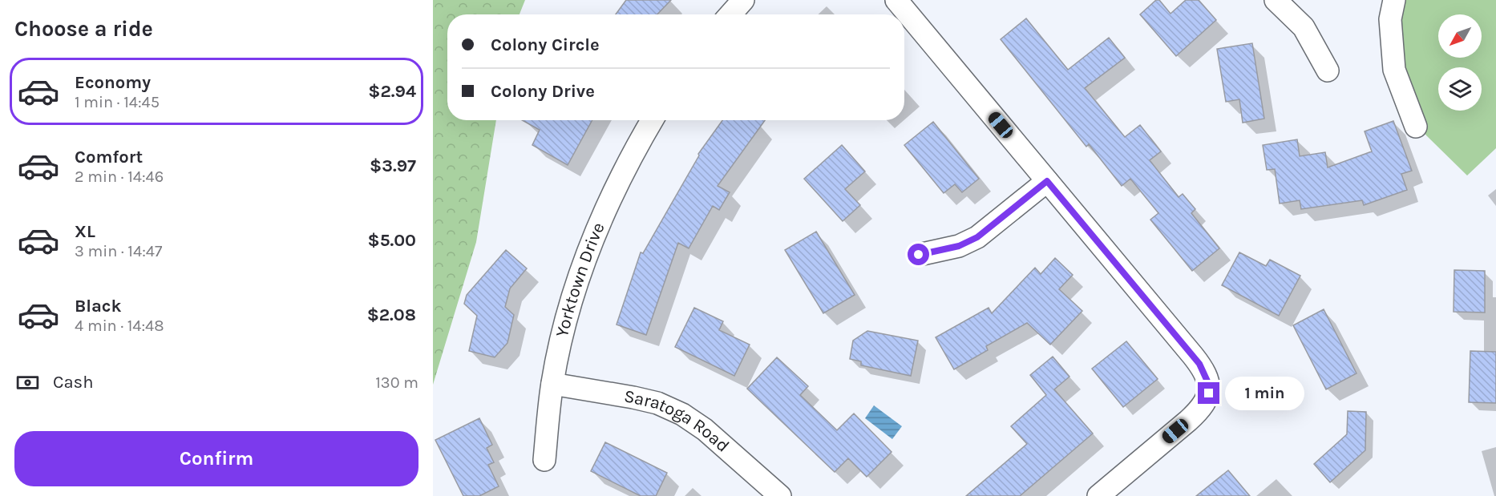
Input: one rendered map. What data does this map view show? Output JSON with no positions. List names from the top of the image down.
{
  "streets": {
    "street": ["Yorktown Drive", "Saratoga Road"]
  },
  "crossings": [
    ["Yorktown Drive", "Saratoga Road"]
  ],
  "north": "bottom left",
  "page": {
    "heading": "Choose a ride",
    "banner": ["Colony Circle", "Colony Drive"],
    "list": [
      {
        "name": "Economy",
        "note": "1 min · 14:45",
        "value": "$2.94"
      },
      {
        "name": "Comfort",
        "note": "2 min · 14:46",
        "value": "$3.97"
      },
      {
        "name": "XL",
        "note": "3 min · 14:47",
        "value": "$5.00"
      },
      {
        "name": "Black",
        "note": "4 min · 14:48",
        "value": "$2.08"
      }
    ],
    "pay": ["Cash", "130 m"],
    "bubble": "1 min",
    "buttons": "Confirm"
  }
}
